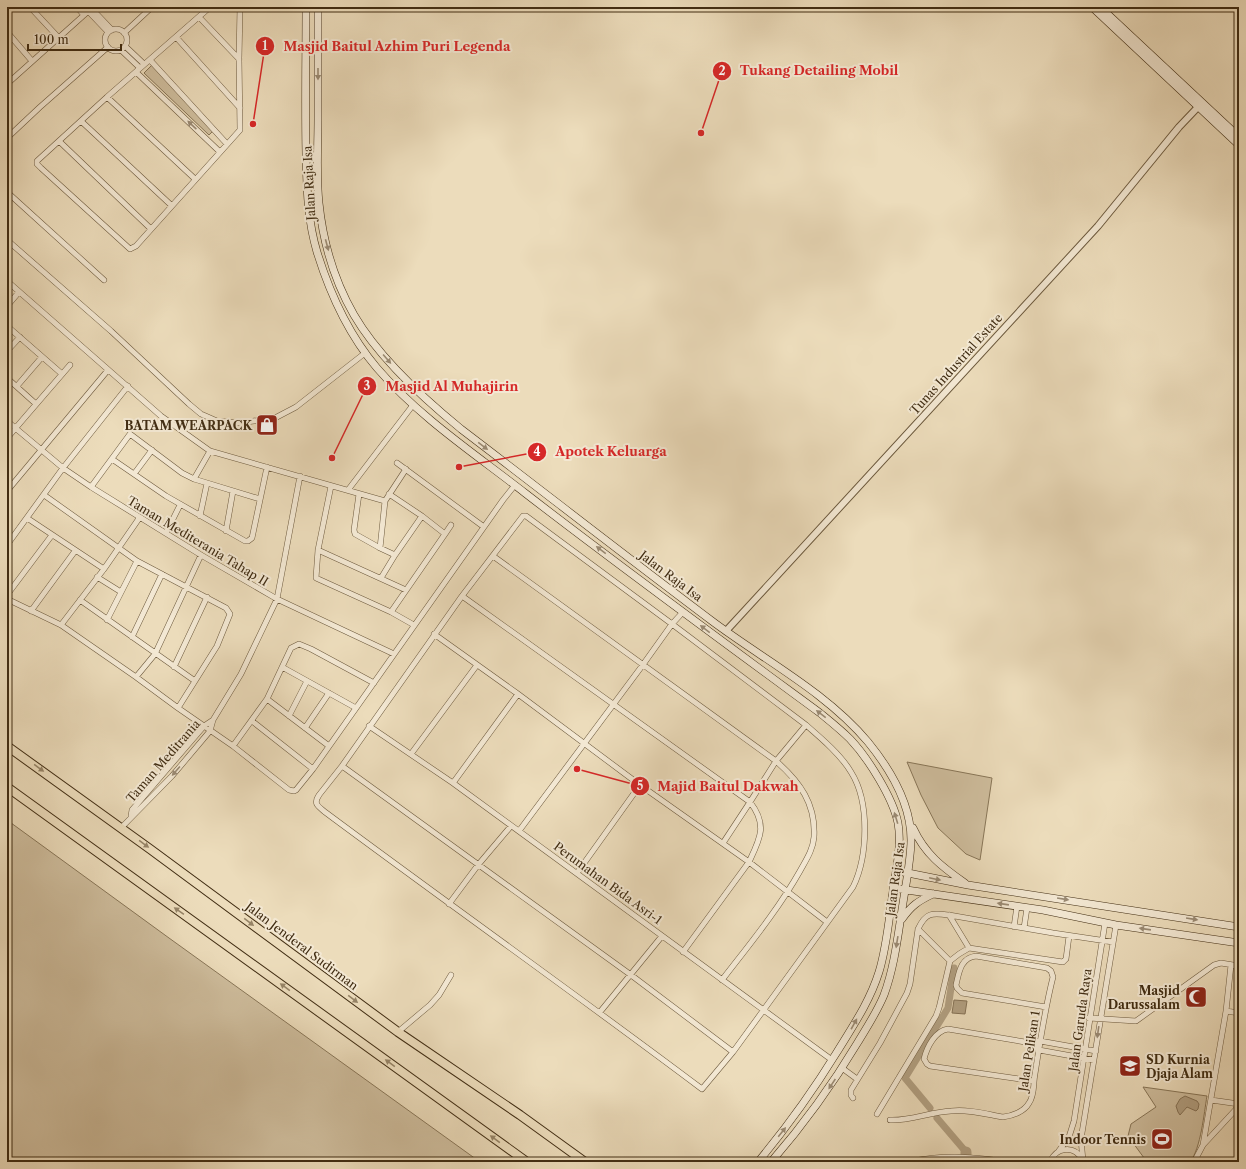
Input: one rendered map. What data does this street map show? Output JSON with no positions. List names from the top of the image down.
{
  "streets": {
    "highway": ["Jalan Jenderal Sudirman"],
    "main road": ["Jalan Raja Isa"],
    "street": [
      "Tunas Industrial Estate",
      "Taman Mediterania Tahap II",
      "Taman Meditrania",
      "Perumahan Bida Asri-1",
      "Jalan Garuda Raya",
      "Jalan Pelikan 1"
    ]
  },
  "crossings": [
    ["Jalan Raja Isa", "Tunas Industrial Estate"],
    ["Jalan Raja Isa", "Perumahan Bida Asri-1"],
    ["Taman Mediterania Tahap II", "Taman Meditrania"],
    ["Taman Meditrania", "Jalan Jenderal Sudirman"]
  ],
  "places": {
    "other": [
      "Masjid Baitul Azhim Puri Legenda",
      "Tukang Detailing Mobil",
      "Masjid Al Muhajirin",
      "Apotek Keluarga",
      "Majid Baitul Dakwah"
    ],
    "shop": ["BATAM WEARPACK"],
    "mosque": ["Masjid Darussalam"],
    "school or university": ["SD Kurnia Djaja Alam"],
    "sports": ["Indoor Tennis"]
  },
  "scale_bar": "100 m"
}
